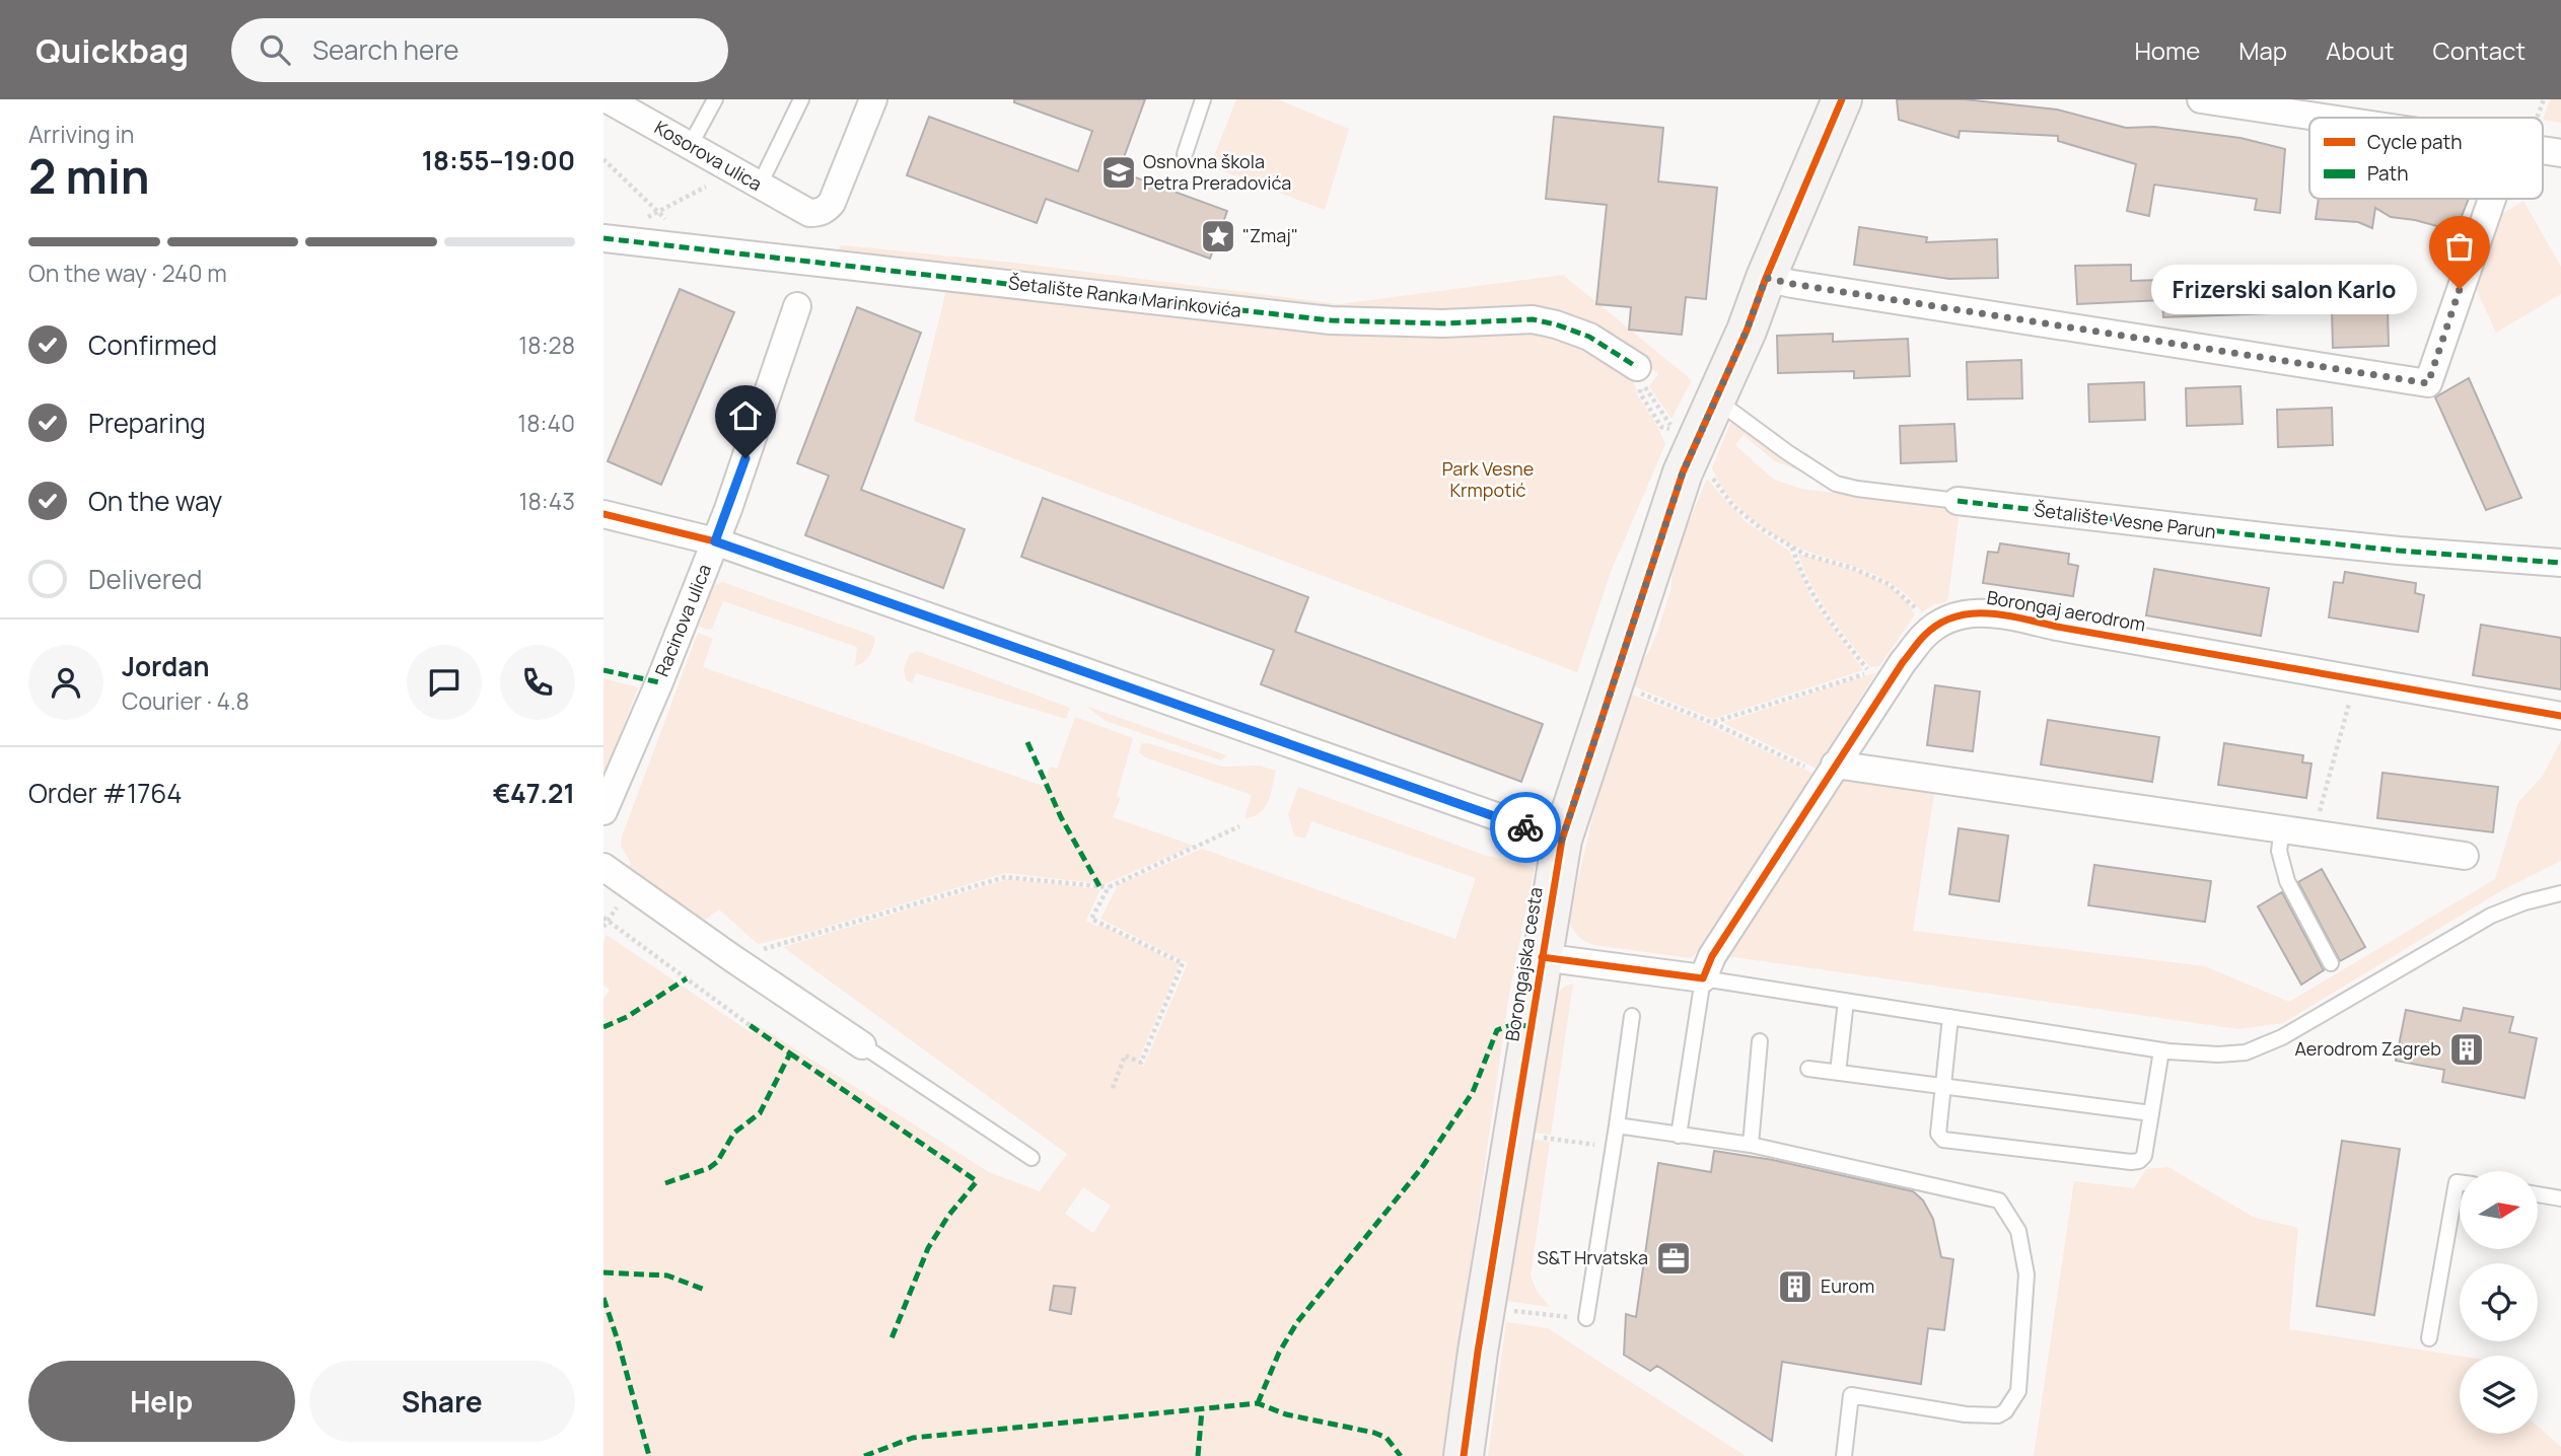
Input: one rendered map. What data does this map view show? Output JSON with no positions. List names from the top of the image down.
{
  "streets": {
    "street": [
      "Kosorova ulica",
      "Šetalište Ranka Marinkovića",
      "Šetalište Vesne Parun",
      "Borongaj aerodrom",
      "Racinova ulica",
      "Borongajska cesta"
    ]
  },
  "crossings": [
    ["Šetalište Vesne Parun", "Borongajska cesta"]
  ],
  "parks": ["Park Vesne Krmpotić"],
  "places": {
    "school or university": ["Osnovna škola Petra Preradovića"],
    "place": ["\"Zmaj\""],
    "other": ["Frizerski salon Karlo"],
    "building": ["Aerodrom Zagreb", "Eurom"],
    "office": ["S&T Hrvatska"]
  },
  "legend": ["Cycle path", "Path"],
  "north": "right",
  "page": {
    "header": "Quickbag",
    "search": "Search here",
    "nav": [
      "Home",
      "Map",
      "About",
      "Contact"
    ],
    "heading": ["2 min", "Arriving in", "18:55–19:00"],
    "panel": [
      "Jordan",
      "Courier · 4.8",
      "Order #1764",
      "€47.21"
    ],
    "bar": "On the way · 240 m",
    "bubble": "Frizerski salon Karlo",
    "list": [
      ["Confirmed", "18:28"],
      ["Preparing", "18:40"],
      ["On the way", "18:43"],
      "Delivered"
    ],
    "buttons": ["Help", "Share"]
  }
}
